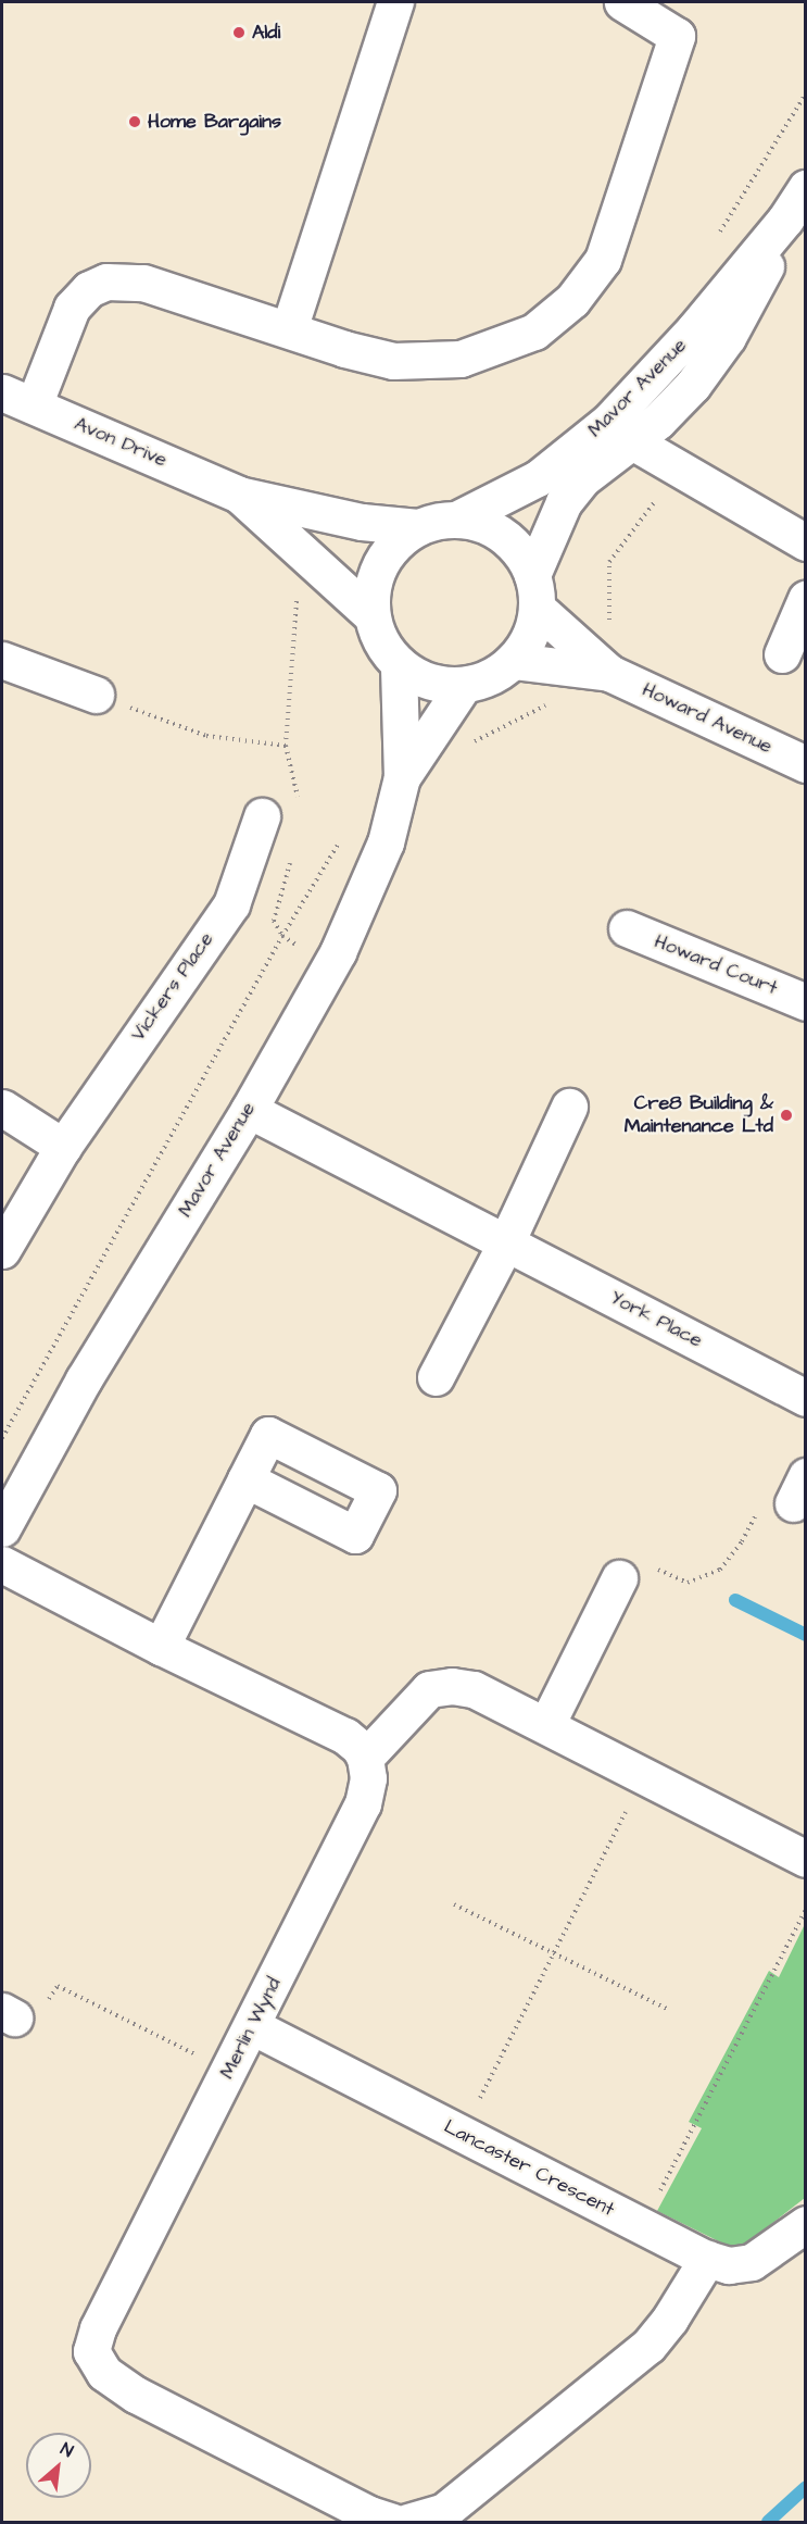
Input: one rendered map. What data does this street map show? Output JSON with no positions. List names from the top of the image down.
{
  "streets": {
    "street": [
      "Mavor Avenue",
      "Avon Drive",
      "Howard Avenue",
      "Howard Court",
      "Vickers Place",
      "York Place",
      "Merlin Wynd",
      "Lancaster Crescent"
    ]
  },
  "crossings": [
    ["Mavor Avenue", "Avon Drive"],
    ["Mavor Avenue", "Howard Avenue"],
    ["Mavor Avenue", "York Place"],
    ["Avon Drive", "Howard Avenue"],
    ["Merlin Wynd", "Lancaster Crescent"]
  ],
  "places": ["Aldi", "Home Bargains", "Cre8 Building & Maintenance Ltd"],
  "north": "top right"
}
